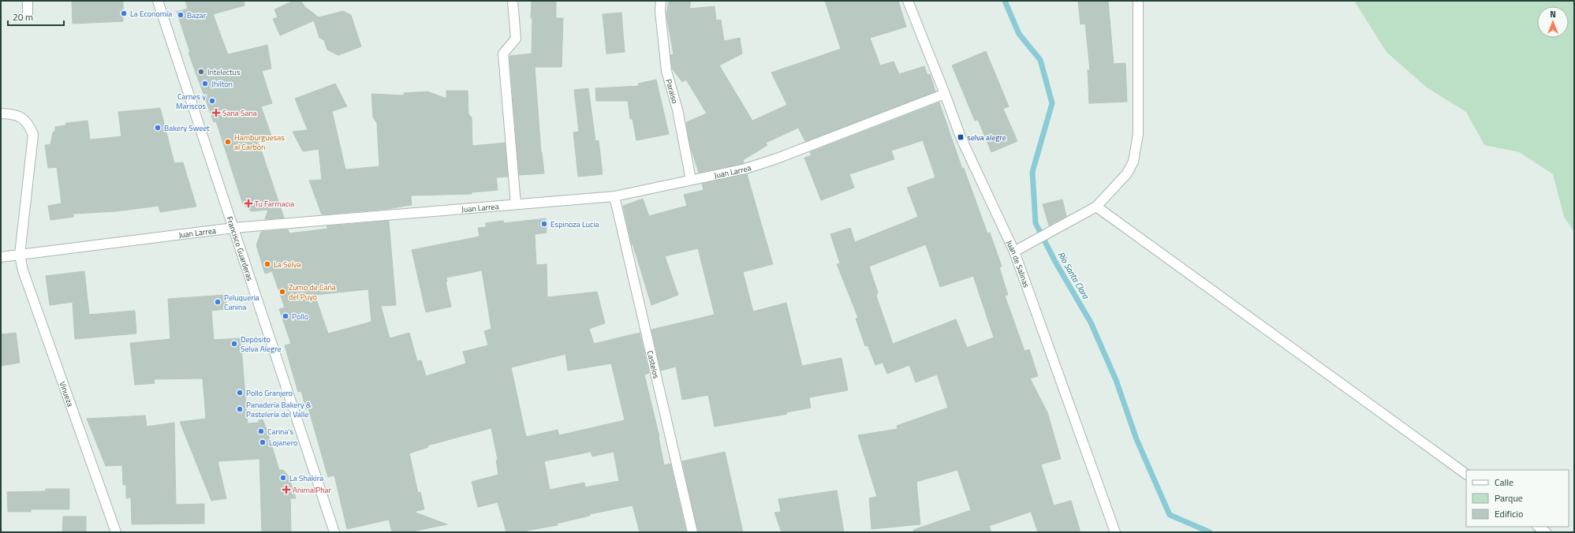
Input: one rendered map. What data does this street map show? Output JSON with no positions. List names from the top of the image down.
{
  "streets": {
    "street": [
      "Paraiso",
      "Juan Larrea",
      "Francisco Guarderas",
      "Juan de Salinas",
      "Castelos",
      "Vinueza"
    ]
  },
  "crossings": [
    ["Paraiso", "Juan Larrea"],
    ["Juan Larrea", "Francisco Guarderas"],
    ["Juan Larrea", "Juan de Salinas"],
    ["Juan Larrea", "Castelos"],
    ["Juan Larrea", "Vinueza"]
  ],
  "water": ["Río Santa Clara"],
  "places": {
    "other": [
      "La Economía",
      "Bazar",
      "Intelectus",
      "Jhilton",
      "Carnes y Mariscos",
      "Bakery Sweet",
      "Hamburguesas al Carbón",
      "Espinoza Lucia",
      "La Selva",
      "Zumo de Caña del Puyo",
      "Peluqueria Canina",
      "Pollo",
      "Depósito Selva Alegre",
      "Pollo Granjero",
      "Panadería Bakery & Pastelería del Valle",
      "Carina's",
      "Lojanero",
      "La Shakira"
    ],
    "health": ["Sana Sana", "Tu Farmacia", "AnimalPhar"],
    "transit": ["selva alegre"]
  },
  "legend": ["Calle", "Parque", "Edificio"],
  "scale_bar": "20 m",
  "north": "top"
}
